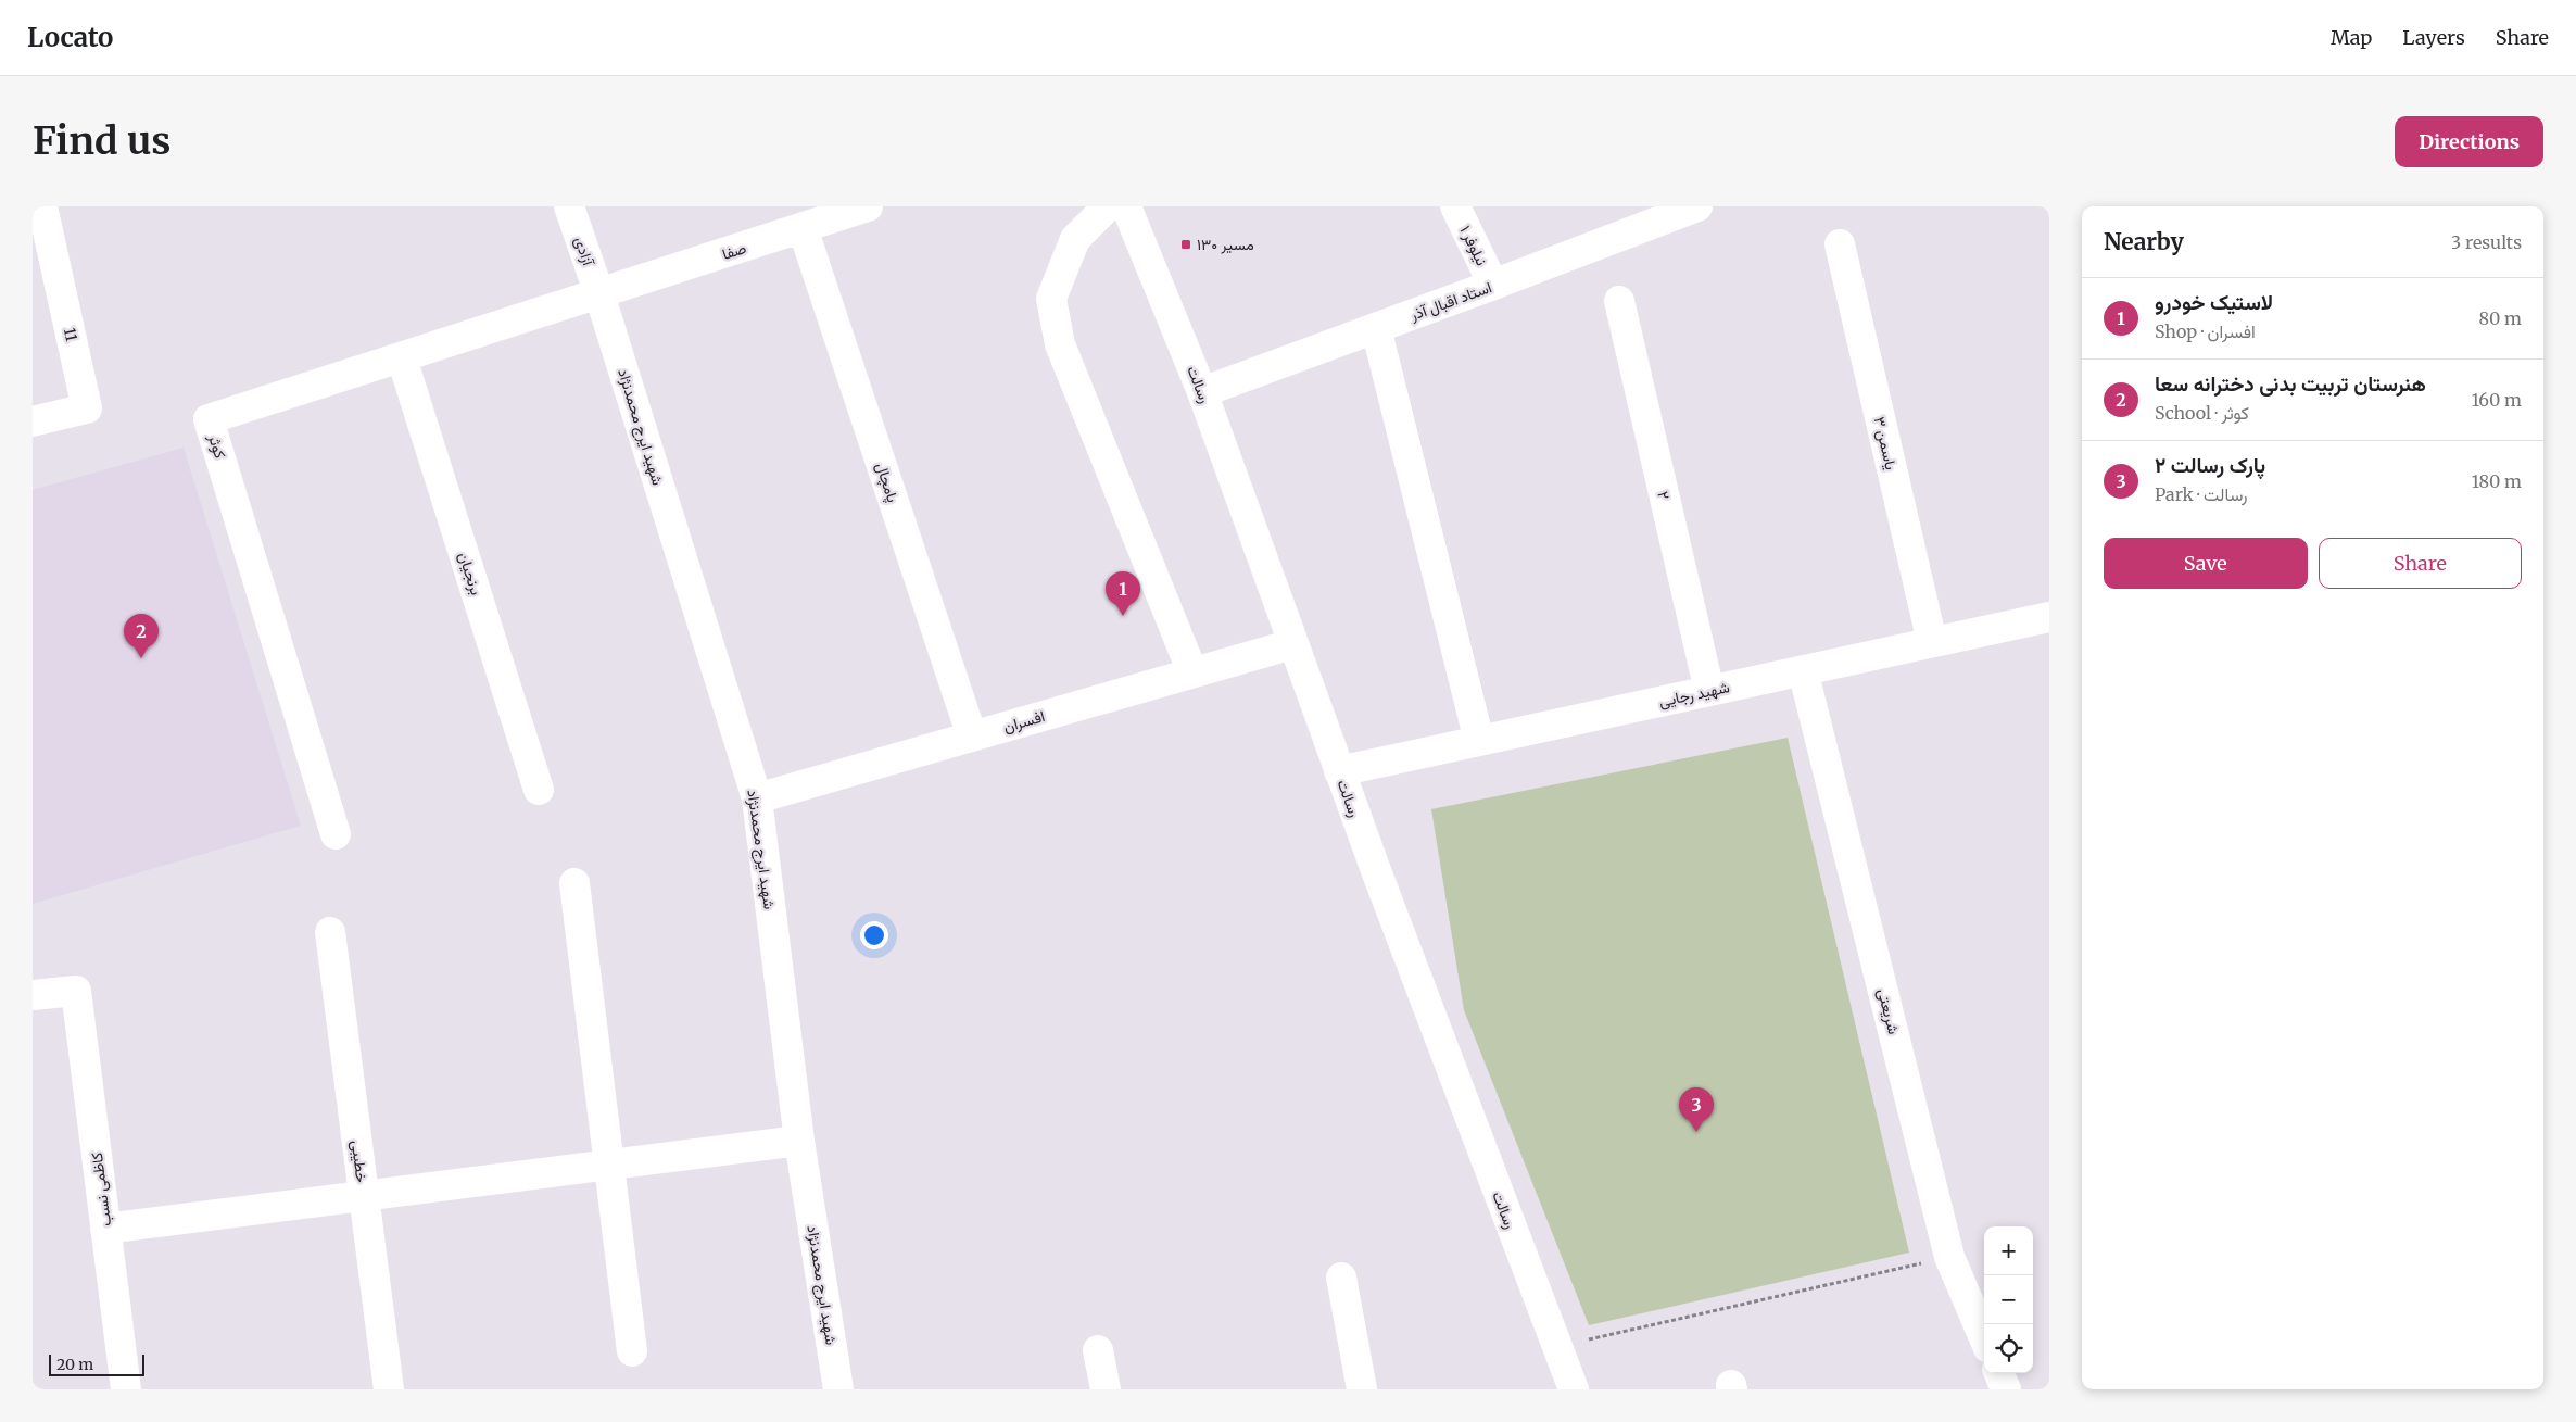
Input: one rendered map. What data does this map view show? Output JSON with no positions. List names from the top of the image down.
{
  "streets": {
    "street": [
      "نیلوفر ۱",
      "آزادی",
      "صفا",
      "استاد اقبال آذر",
      "11",
      "رسالت",
      "شهید ایرج محمدنژاد",
      "یاسمن ۳",
      "کوثر",
      "پامچال",
      "۲",
      "برنجیان",
      "شهید رجایی",
      "افسران",
      "شریعتی",
      "خطیبی",
      "کاظمی نسب"
    ]
  },
  "crossings": [
    ["نیلوفر ۱", "استاد اقبال آذر"],
    ["آزادی", "صفا"],
    ["آزادی", "شهید ایرج محمدنژاد"],
    ["آزادی", "کوثر"],
    ["صفا", "شهید ایرج محمدنژاد"],
    ["صفا", "کوثر"],
    ["صفا", "پامچال"],
    ["استاد اقبال آذر", "رسالت"],
    ["رسالت", "شهید رجایی"],
    ["رسالت", "افسران"],
    ["شهید ایرج محمدنژاد", "کوثر"],
    ["شهید ایرج محمدنژاد", "افسران"],
    ["یاسمن ۳", "شهید رجایی"],
    ["کوثر", "برنجیان"],
    ["پامچال", "افسران"],
    ["۲", "شهید رجایی"],
    ["شهید رجایی", "شریعتی"]
  ],
  "places": {
    "transit": ["مسیر ۱۳۰"]
  },
  "scale_bar": "20 m",
  "page": {
    "header": "Locato",
    "nav": ["Map", "Layers", "Share"],
    "buttons": [
      "Directions",
      ["Save", "Share"]
    ],
    "title": "Find us",
    "heading": ["Nearby", "3 results"],
    "list": [
      {
        "mark": "1",
        "name": "لاستیک خودرو",
        "note": "Shop · افسران",
        "value": "80 m"
      },
      {
        "mark": "2",
        "name": "هنرستان تربیت بدنی دخترانه سعا",
        "note": "School · کوثر",
        "value": "160 m"
      },
      {
        "mark": "3",
        "name": "پارک رسالت ۲",
        "note": "Park · رسالت",
        "value": "180 m"
      }
    ],
    "pins": ["1", "2", "3"],
    "map_buttons": ["+", "−"],
    "scale": "20 m"
  }
}
